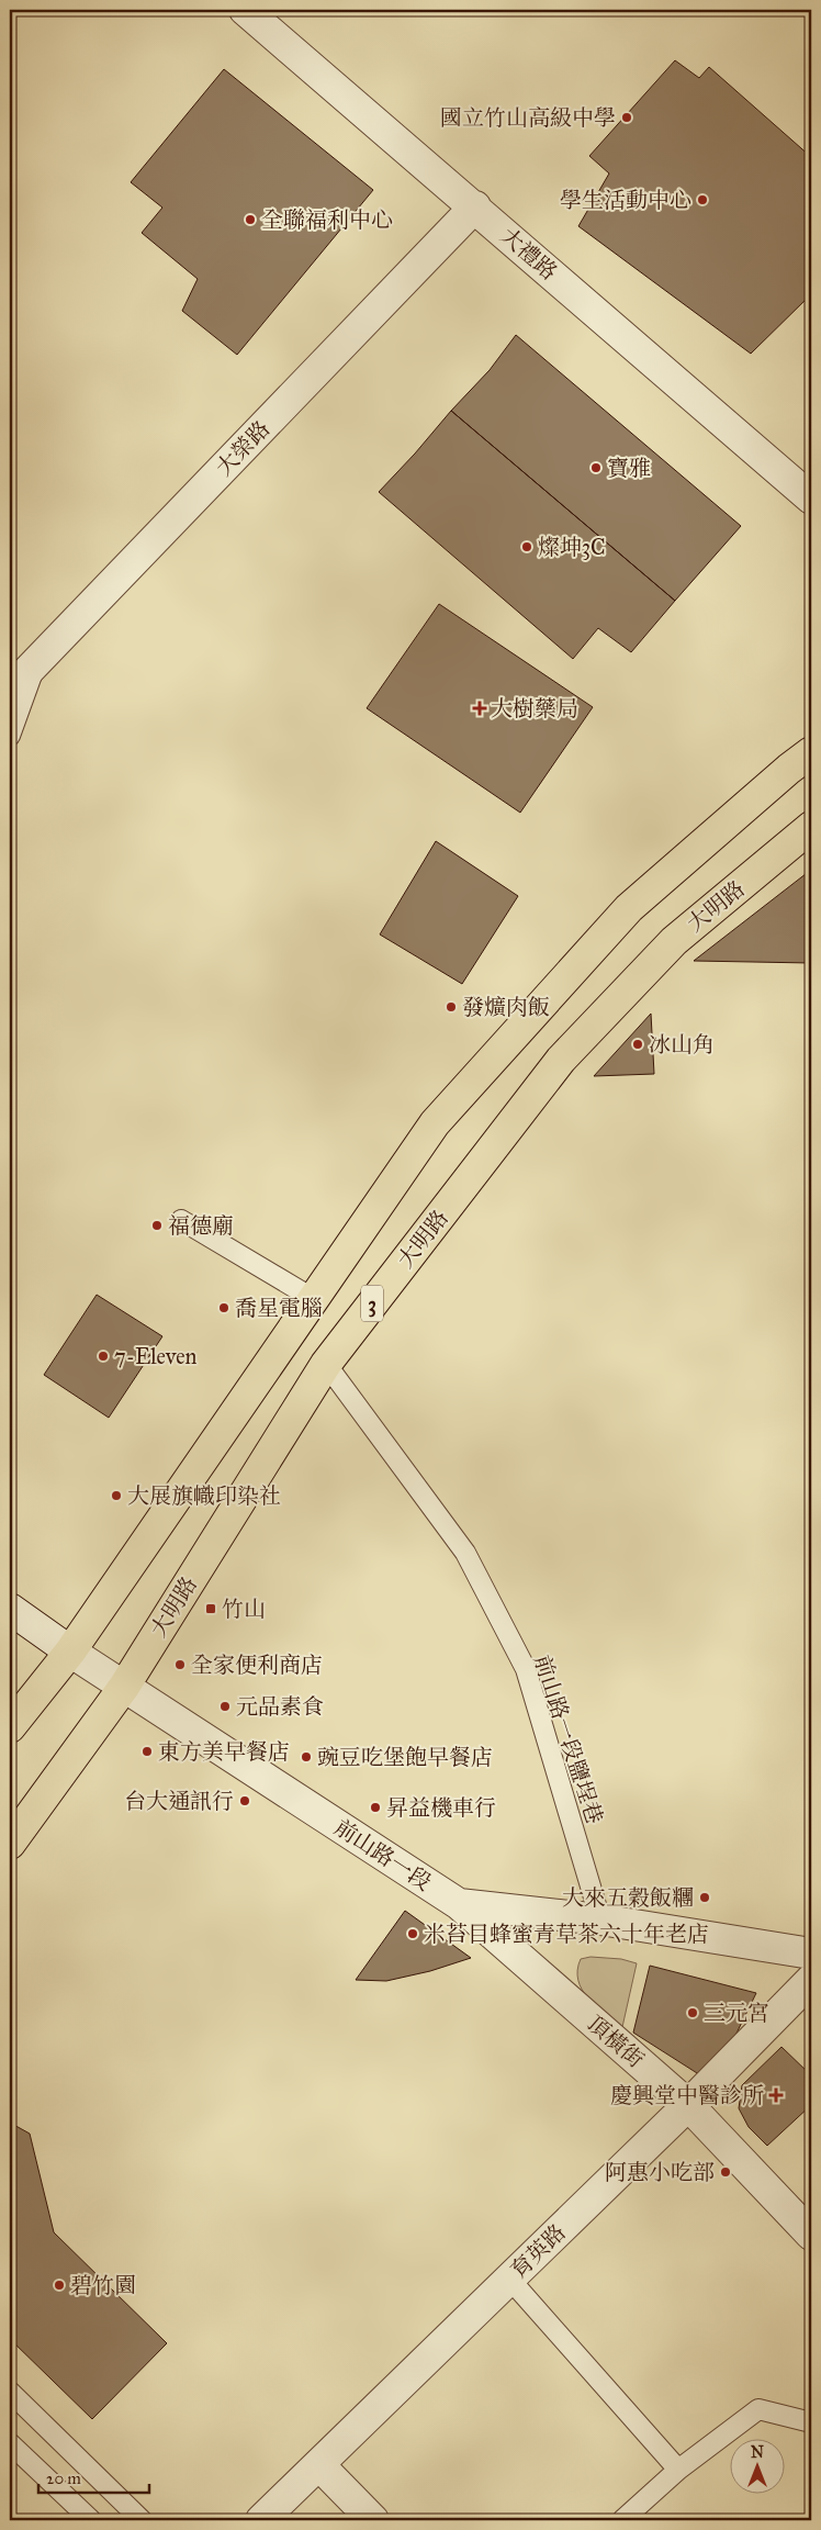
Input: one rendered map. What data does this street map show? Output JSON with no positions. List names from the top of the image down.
{
  "streets": {
    "main road": ["大明路", "3"],
    "street": [
      "大禮路",
      "大榮路",
      "前山路一段",
      "頂橫街",
      "育英路"
    ],
    "lane": ["前山路一段鹽埕巷"]
  },
  "crossings": [
    ["大禮路", "大榮路"],
    ["大明路", "前山路一段鹽埕巷"],
    ["大明路", "前山路一段"],
    ["3", "前山路一段"],
    ["前山路一段鹽埕巷", "前山路一段"],
    ["前山路一段", "頂橫街"],
    ["頂橫街", "育英路"]
  ],
  "places": {
    "other": [
      "國立竹山高級中學",
      "學生活動中心",
      "全聯福利中心",
      "寶雅",
      "燦坤3C",
      "發爌肉飯",
      "冰山角",
      "福德廟",
      "喬星電腦",
      "7-Eleven",
      "大展旗幟印染社",
      "全家便利商店",
      "元品素食",
      "東方美早餐店",
      "豌豆吃堡飽早餐店",
      "台大通訊行",
      "昇益機車行",
      "大來五穀飯糰",
      "米苔目蜂蜜青草茶六十年老店",
      "三元宮",
      "阿惠小吃部",
      "碧竹園"
    ],
    "health": ["大樹藥局", "慶興堂中醫診所"],
    "transit": ["竹山"]
  },
  "scale_bar": "20 m",
  "north": "top"
}
